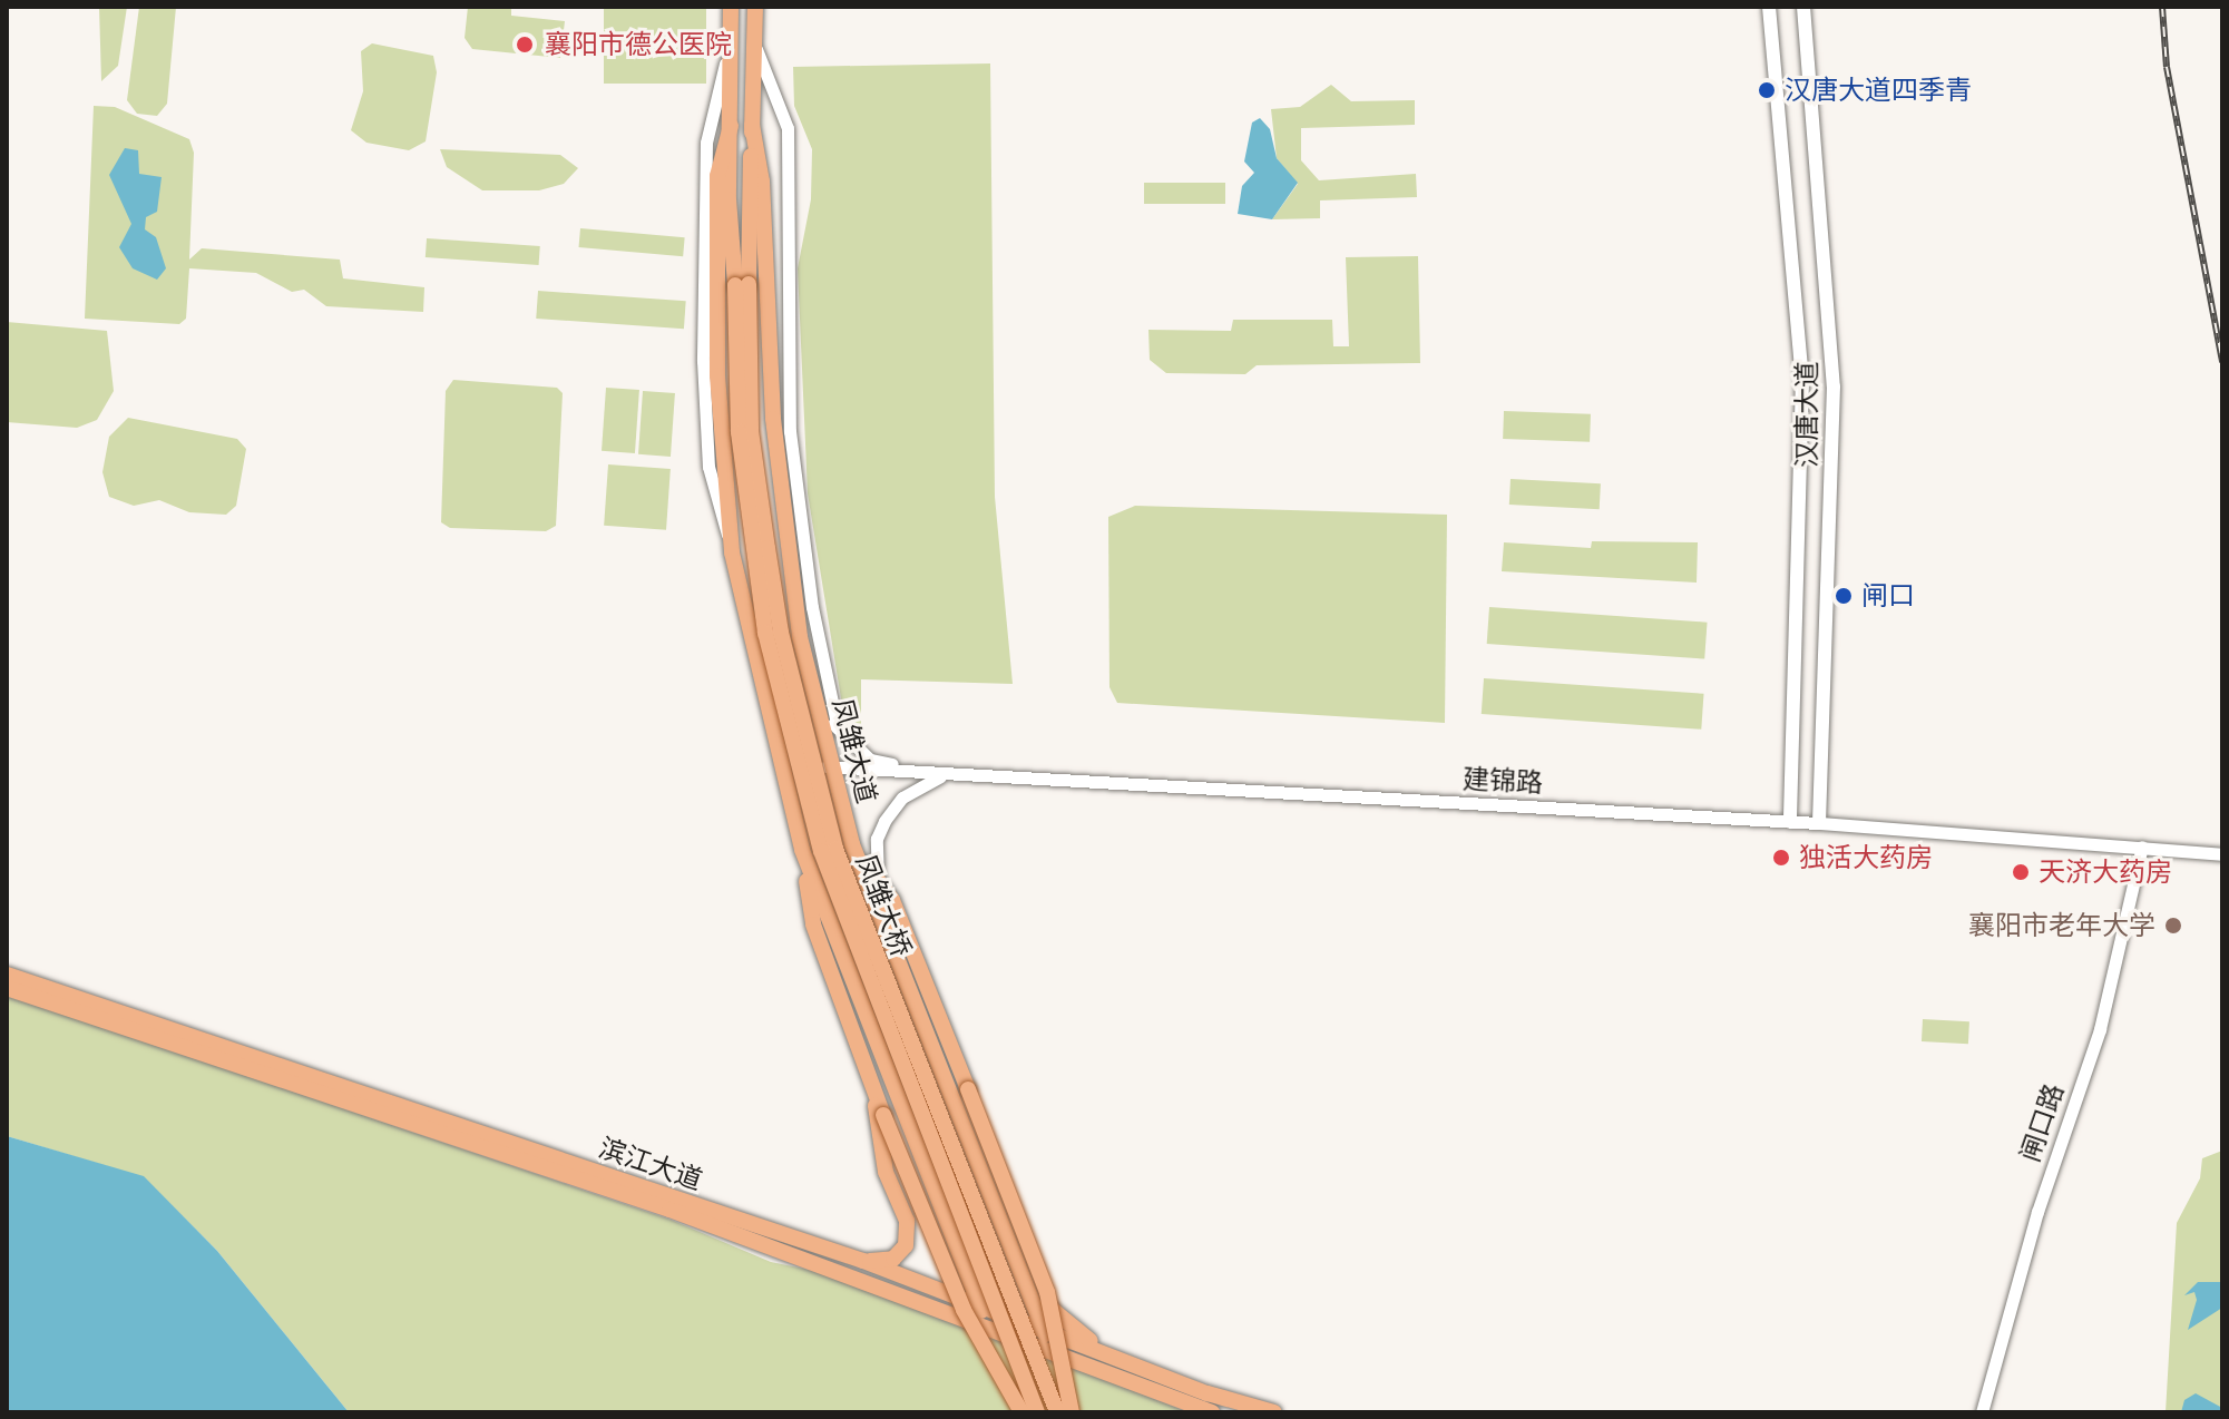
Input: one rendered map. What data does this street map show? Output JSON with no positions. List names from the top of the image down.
{
  "streets": {
    "main road": [
      "汉唐大道",
      "凤雏大道",
      "凤雏大桥",
      "滨江大道"
    ],
    "street": ["建锦路", "闸口路"]
  },
  "crossings": [
    ["汉唐大道", "建锦路"],
    ["凤雏大道", "建锦路"],
    ["凤雏大道", "凤雏大桥"],
    ["凤雏大道", "滨江大道"],
    ["建锦路", "闸口路"]
  ],
  "places": [
    "襄阳市德公医院",
    "汉唐大道四季青",
    "闸口",
    "独活大药房",
    "天济大药房",
    "襄阳市老年大学"
  ]
}
